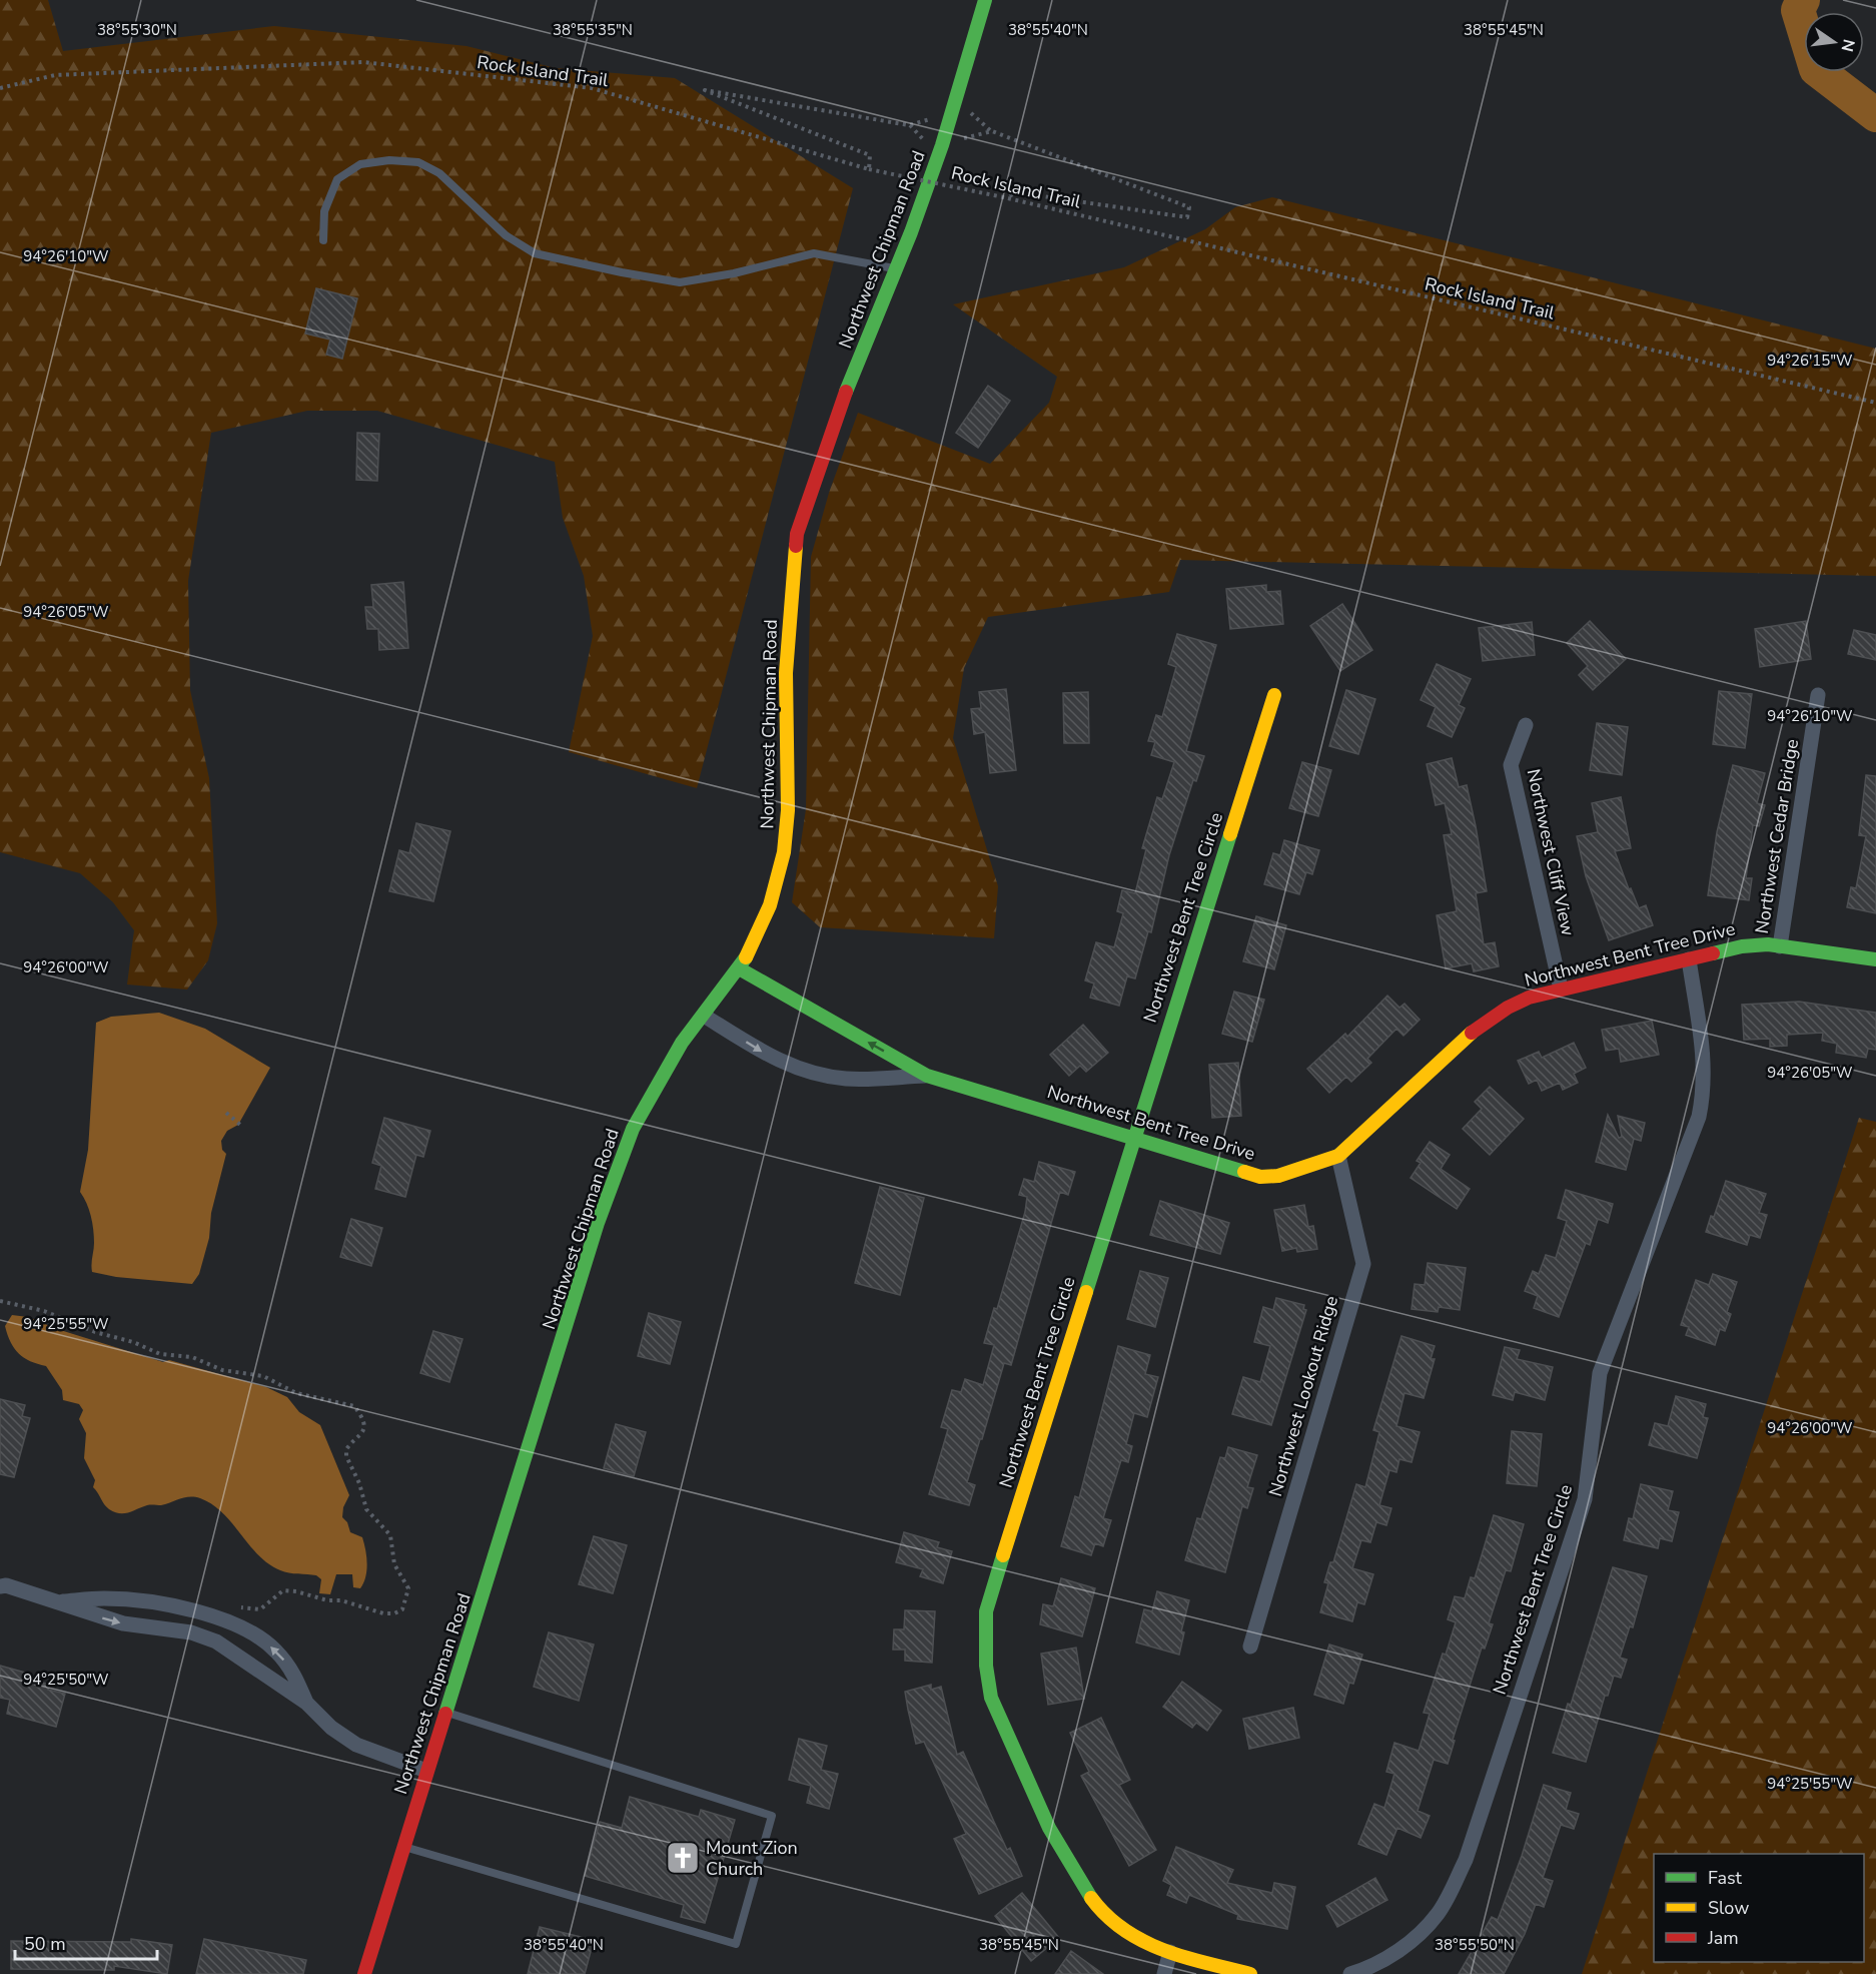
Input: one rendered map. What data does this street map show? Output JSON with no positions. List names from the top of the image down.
{
  "streets": {
    "street": [
      "Northwest Chipman Road",
      "Northwest Cedar Bridge",
      "Northwest Cliff View",
      "Northwest Bent Tree Circle",
      "Northwest Bent Tree Drive",
      "Northwest Lookout Ridge"
    ],
    "path": ["Rock Island Trail"]
  },
  "crossings": [
    ["Northwest Chipman Road", "Northwest Bent Tree Drive"],
    ["Northwest Cedar Bridge", "Northwest Bent Tree Drive"],
    ["Northwest Cliff View", "Northwest Bent Tree Drive"],
    ["Northwest Bent Tree Circle", "Northwest Bent Tree Drive"],
    ["Northwest Bent Tree Drive", "Northwest Lookout Ridge"]
  ],
  "places": {
    "church": ["Mount Zion Church"]
  },
  "legend": ["Fast", "Slow", "Jam"],
  "scale_bar": "50 m",
  "north": "right",
  "coordinates": [
    "38°55'30\"N",
    "38°55'35\"N",
    "38°55'40\"N",
    "38°55'45\"N",
    "94°26'10\"W",
    "94°26'15\"W",
    "94°26'05\"W",
    "94°26'00\"W",
    "94°25'55\"W",
    "94°25'50\"W",
    "38°55'50\"N"
  ]
}
